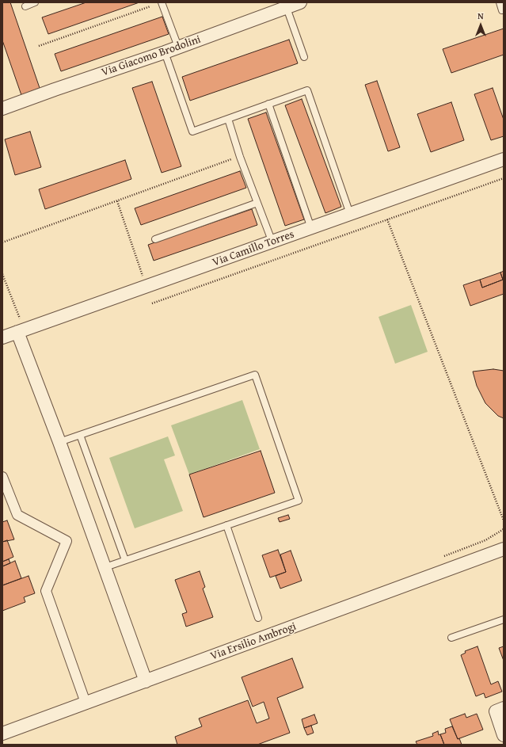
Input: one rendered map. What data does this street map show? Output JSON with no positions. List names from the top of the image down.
{
  "streets": {
    "street": ["Via Giacomo Brodolini", "Via Camillo Torres", "Via Ersilio Ambrogi"]
  },
  "north": "top"
}
